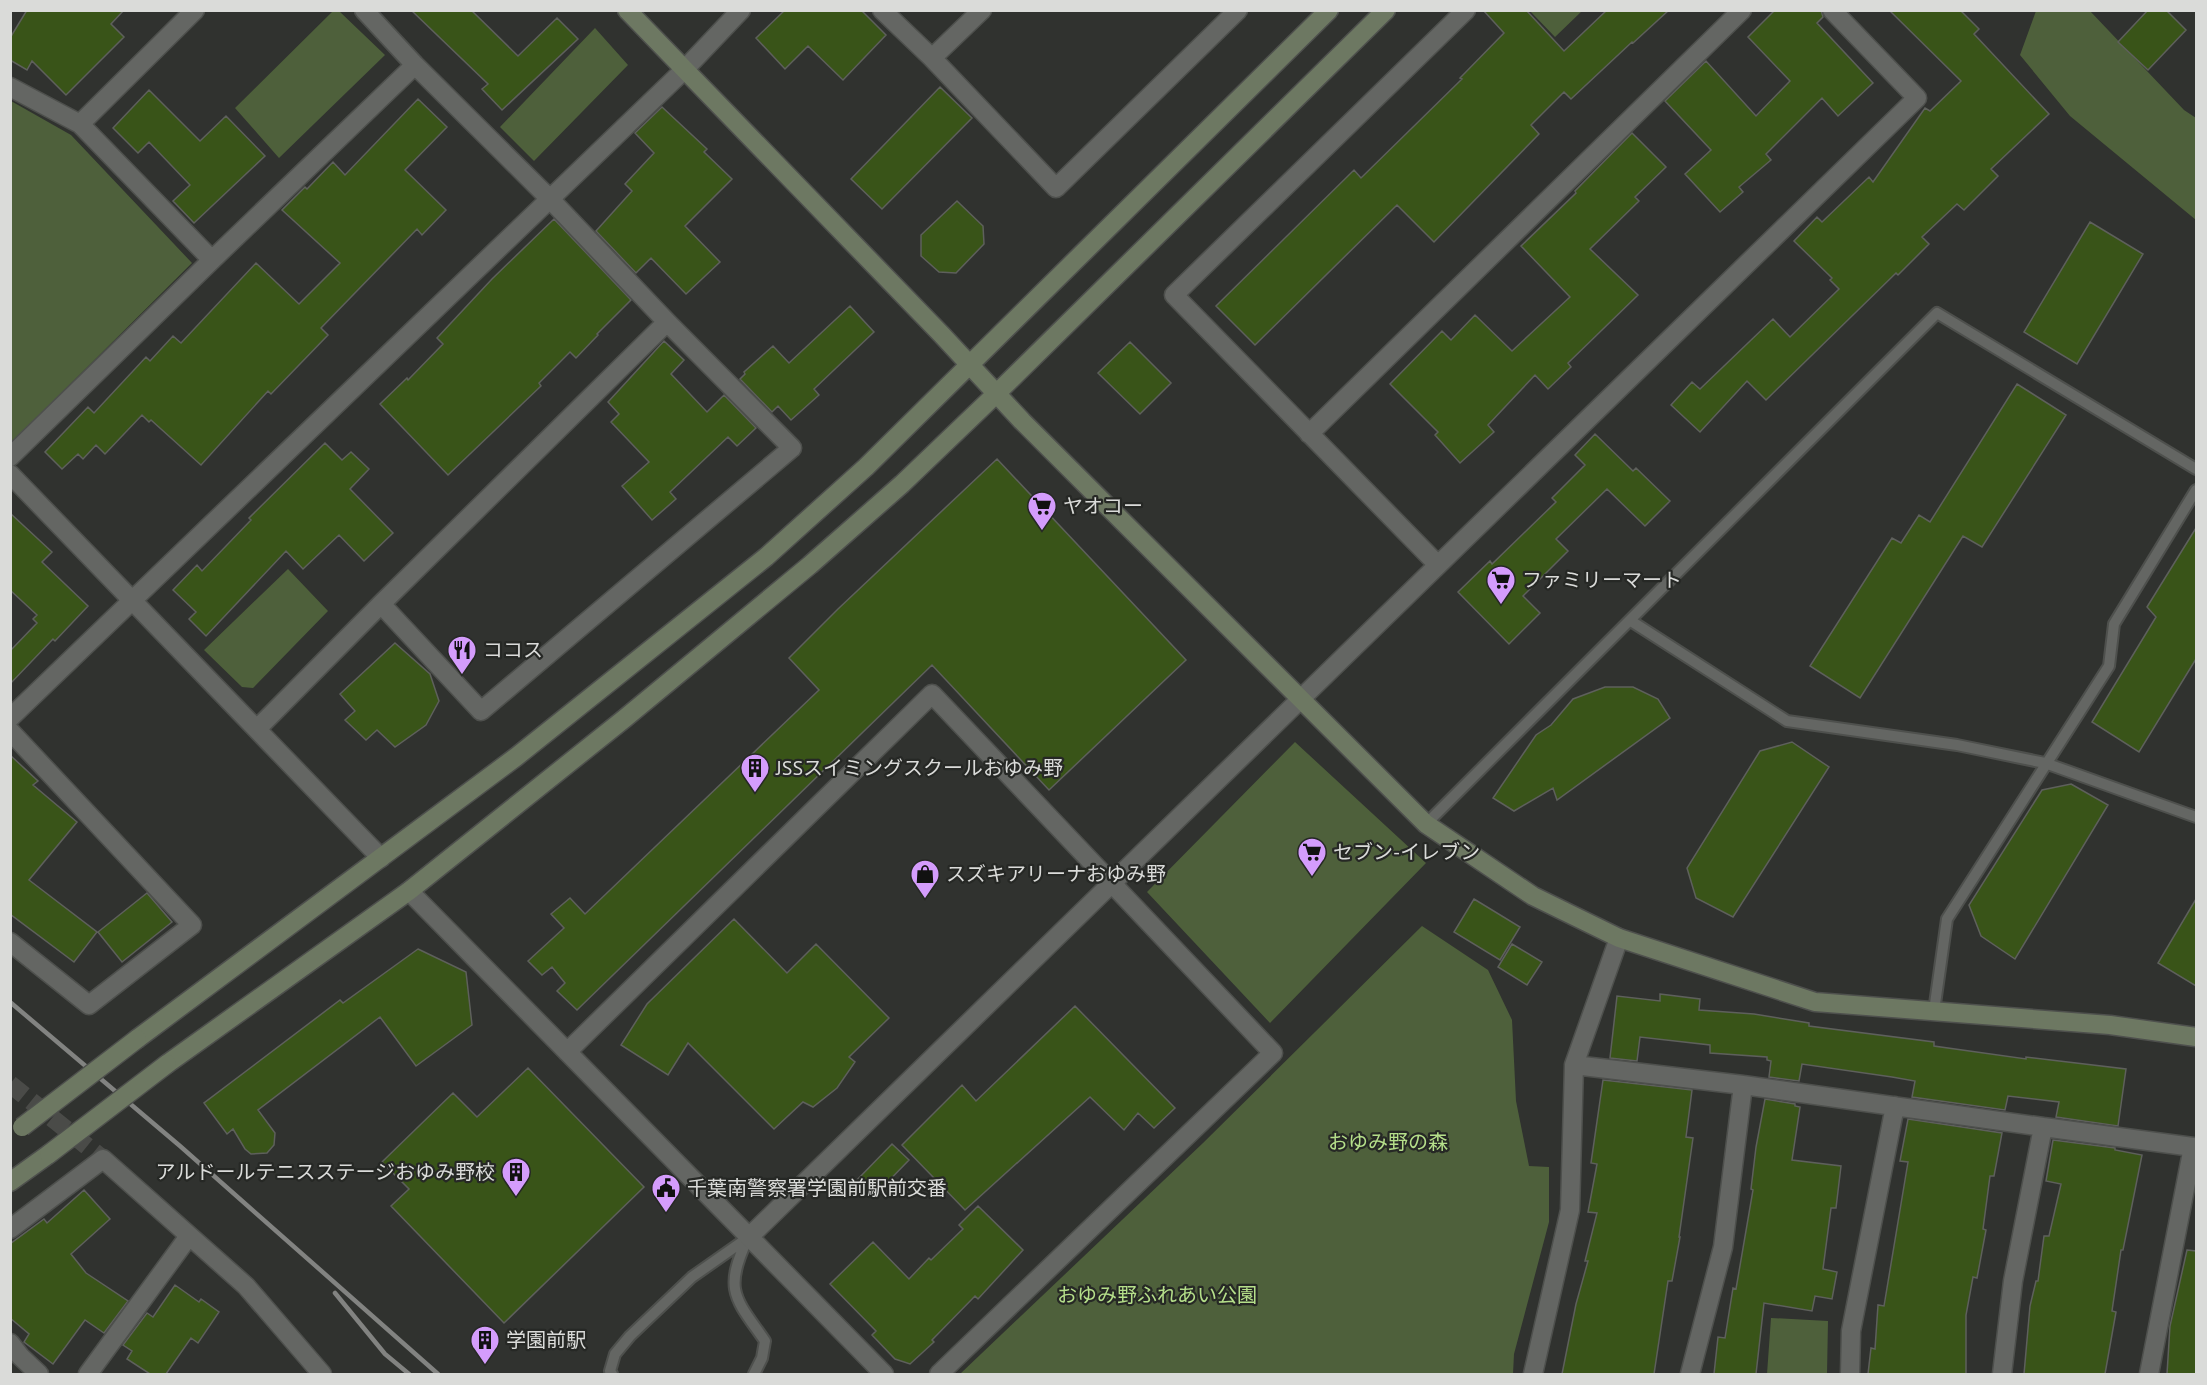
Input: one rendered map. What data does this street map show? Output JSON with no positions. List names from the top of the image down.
{
  "parks": ["おゆみ野の森", "おゆみ野ふれあい公園"],
  "places": {
    "supermarket": ["ヤオコー", "ファミリーマート", "セブン-イレブン"],
    "restaurant": ["ココス"],
    "building": ["JSSスイミングスクールおゆみ野", "アルドールテニスステージおゆみ野校", "学園前駅"],
    "shop": ["スズキアリーナおゆみ野"],
    "public building": ["千葉南警察署学園前駅前交番"]
  }
}
